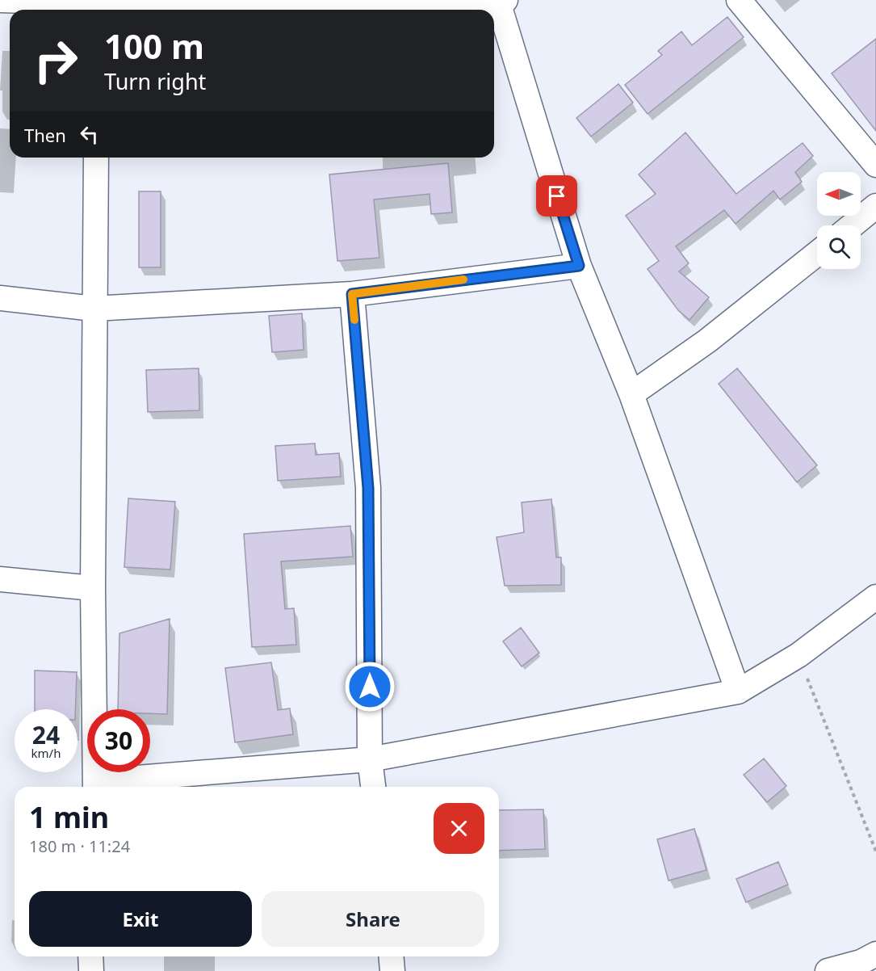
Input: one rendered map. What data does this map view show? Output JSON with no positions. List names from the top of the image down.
{
  "north": "left",
  "page": {
    "turn": ["100 m", "Turn right"],
    "then": "Then",
    "speed": "24 km/h",
    "limit": "30",
    "heading": ["1 min", "180 m · 11:24"],
    "buttons": ["Exit", "Share"]
  }
}
